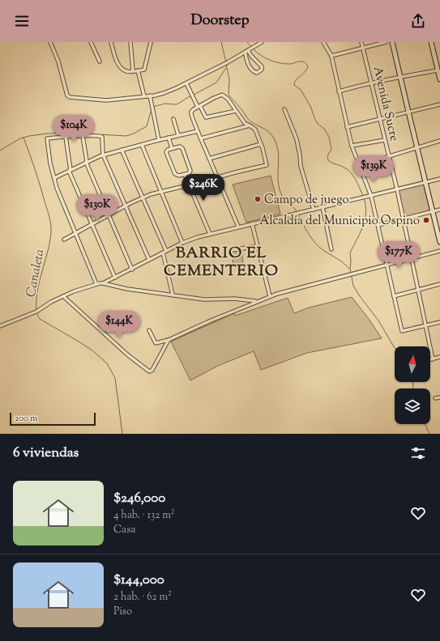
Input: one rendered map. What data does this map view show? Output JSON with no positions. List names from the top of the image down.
{
  "streets": {
    "street": ["Avenida Sucre"]
  },
  "districts": ["BARRIO EL CEMENTERIO"],
  "water": ["Canaleta"],
  "places": ["Campo de juego", "Alcaldía del Municipio Ospino"],
  "scale_bar": "200 m",
  "north": "top",
  "page": {
    "header": "Doorstep",
    "price": [
      "$104K",
      "$139K",
      "$246K",
      "$130K",
      "$177K",
      "$144K"
    ],
    "scale": "200 m",
    "heading": "6 viviendas",
    "list": [
      {
        "name": "$246,000",
        "note": "4 hab. · 132 m² · Casa"
      },
      {
        "name": "$144,000",
        "note": "2 hab. · 62 m² · Piso"
      }
    ]
  }
}
